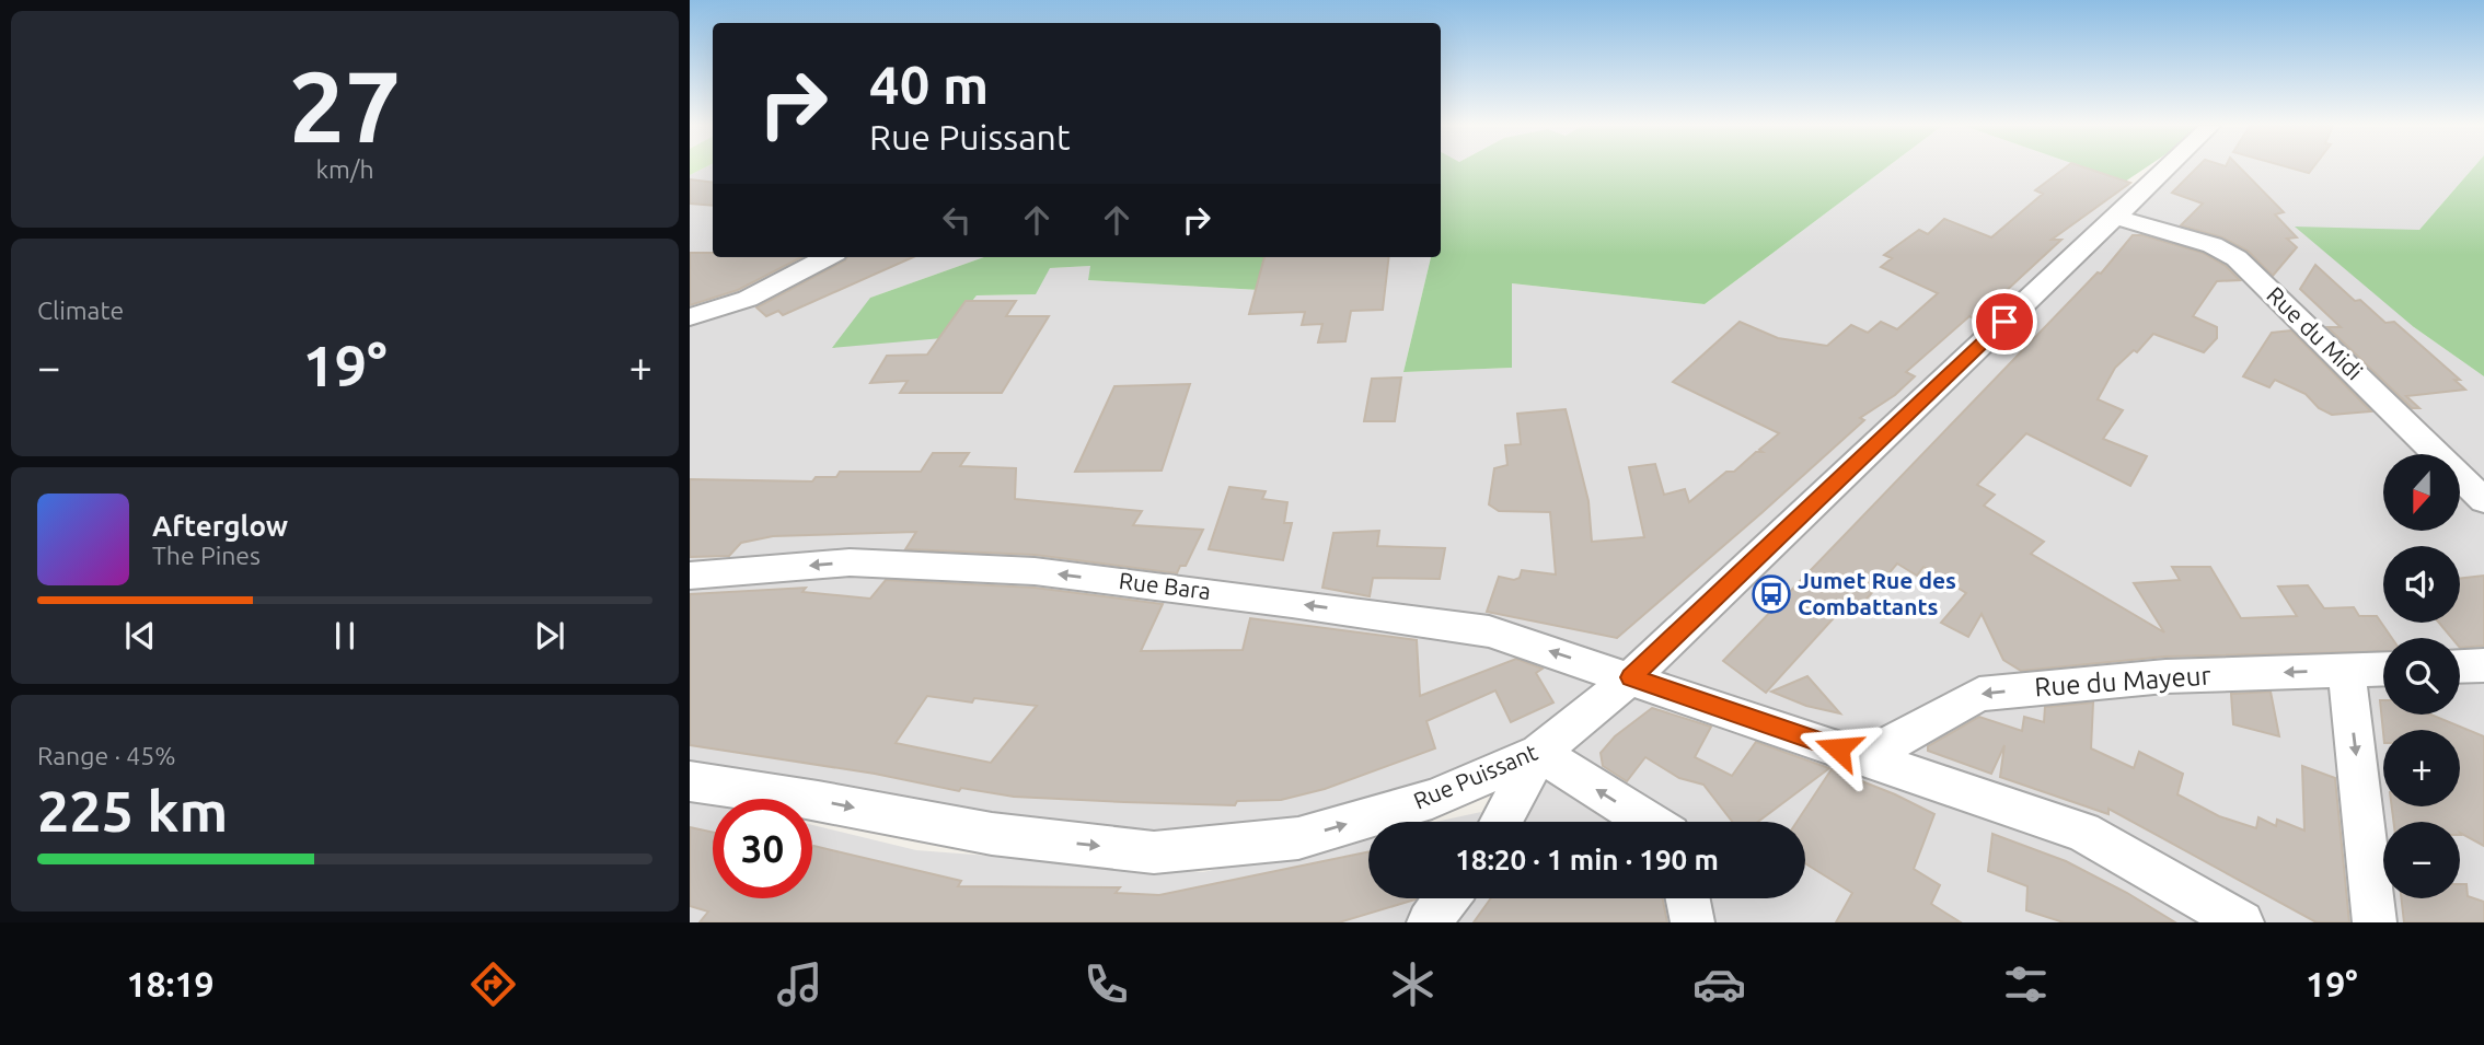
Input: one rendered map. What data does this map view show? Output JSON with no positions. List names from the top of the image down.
{
  "streets": {
    "street": [
      "Rue du Midi",
      "Rue Bara",
      "Rue du Mayeur",
      "Rue Puissant"
    ]
  },
  "crossings": [
    ["Rue du Midi", "Rue Puissant"],
    ["Rue Bara", "Rue du Mayeur"],
    ["Rue Bara", "Rue Puissant"]
  ],
  "one_way": ["Rue Bara", "Rue du Mayeur", "Rue Puissant"],
  "places": {
    "bus stop": ["Jumet Rue des Combattants"]
  },
  "north": "bottom",
  "page": {
    "tile": [
      ["27", "km/h"],
      "Climate",
      ["Range · 45%", "225 km"]
    ],
    "turn": ["40 m", "Rue Puissant"],
    "heat": ["−", "19°", "+"],
    "map_buttons": ["+", "−"],
    "song": ["Afterglow", "The Pines"],
    "limit": "30",
    "trip": "18:20 · 1 min · 190 m",
    "tabs": ["18:19", "19°"]
  }
}
